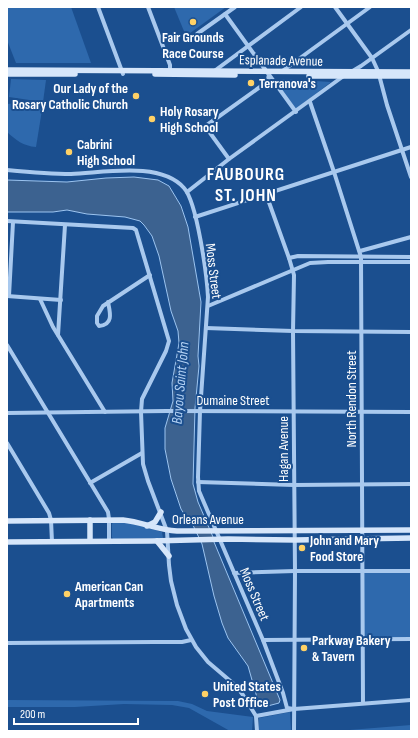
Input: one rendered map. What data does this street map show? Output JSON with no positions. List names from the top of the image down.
{
  "streets": {
    "street": [
      "Esplanade Avenue",
      "Moss Street",
      "North Rendon Street",
      "Dumaine Street",
      "Hagan Avenue",
      "Orleans Avenue"
    ]
  },
  "crossings": [
    ["Moss Street", "Dumaine Street"],
    ["Moss Street", "Hagan Avenue"],
    ["Moss Street", "Orleans Avenue"],
    ["North Rendon Street", "Dumaine Street"],
    ["North Rendon Street", "Orleans Avenue"],
    ["Dumaine Street", "Hagan Avenue"],
    ["Hagan Avenue", "Orleans Avenue"]
  ],
  "districts": ["FAUBOURG ST. JOHN"],
  "water": ["Bayou Saint John"],
  "places": [
    "Fair Grounds Race Course",
    "Terranova's",
    "Our Lady of the Rosary Catholic Church",
    "Holy Rosary High School",
    "Cabrini High School",
    "John and Mary Food Store",
    "American Can Apartments",
    "Parkway Bakery & Tavern",
    "United States Post Office"
  ],
  "scale_bar": "200 m"
}
